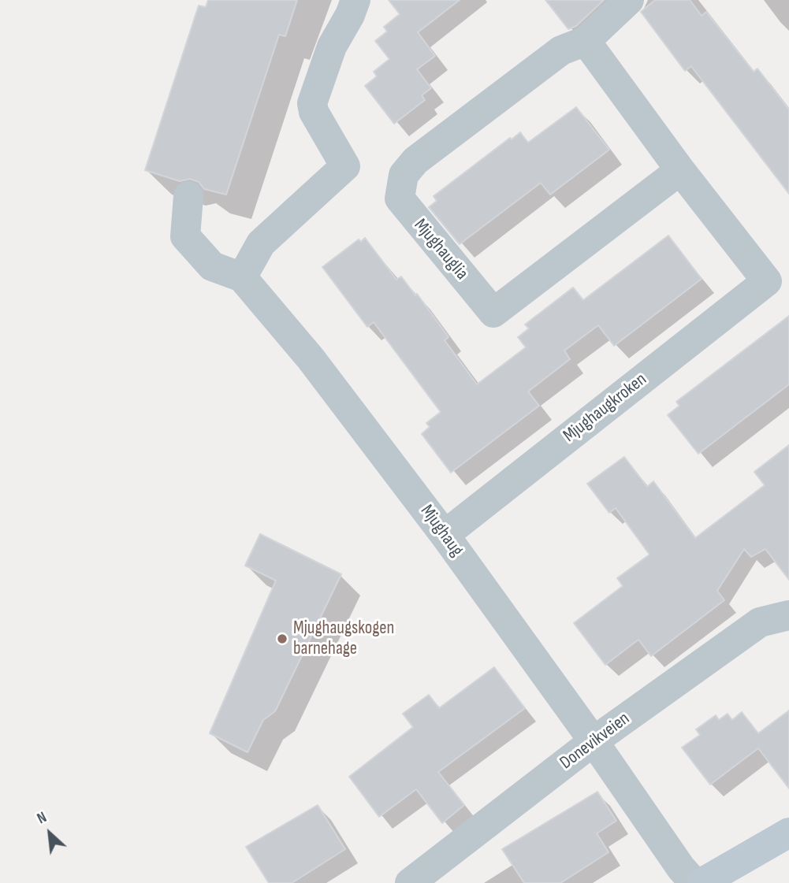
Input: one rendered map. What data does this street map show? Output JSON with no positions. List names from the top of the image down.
{
  "streets": {
    "street": [
      "Mjughauglia",
      "Mjughaugkroken",
      "Mjughaug",
      "Donevikveien"
    ]
  },
  "crossings": [
    ["Mjughauglia", "Mjughaugkroken"],
    ["Mjughaugkroken", "Mjughaug"],
    ["Mjughaug", "Donevikveien"]
  ],
  "places": ["Mjughaugskogen barnehage"],
  "north": "top left"
}
